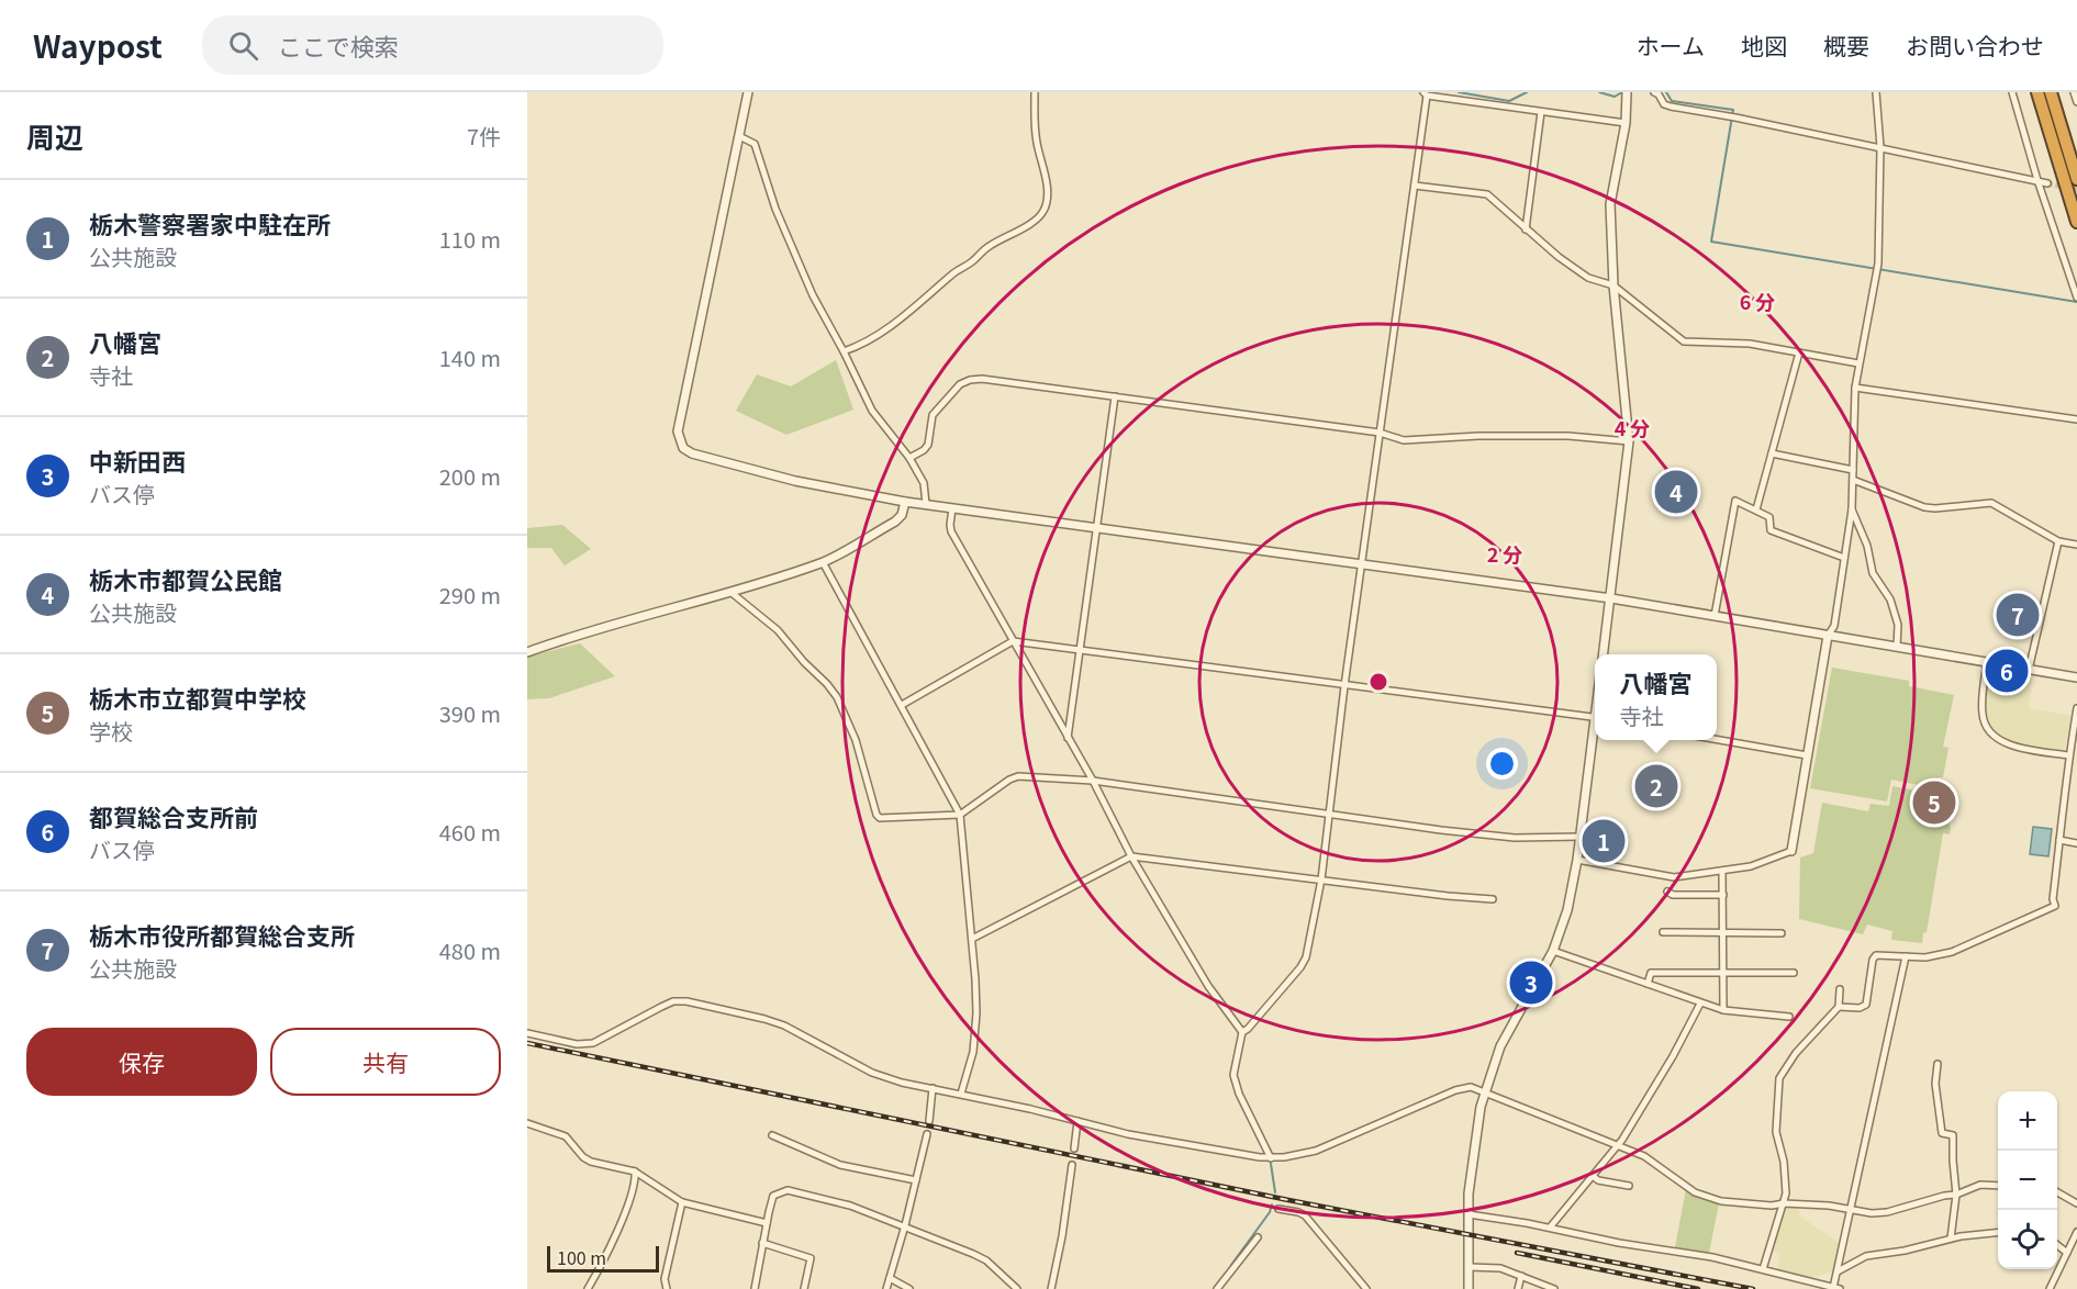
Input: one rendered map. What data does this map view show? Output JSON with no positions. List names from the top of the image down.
{
  "scale_bar": "100 m",
  "page": {
    "header": "Waypost",
    "search": "ここで検索",
    "nav": [
      "ホーム",
      "地図",
      "概要",
      "お問い合わせ"
    ],
    "heading": ["周辺", "7件"],
    "list": [
      {
        "mark": "1",
        "name": "栃木警察署家中駐在所",
        "note": "公共施設",
        "value": "110 m"
      },
      {
        "mark": "2",
        "name": "八幡宮",
        "note": "寺社",
        "value": "140 m"
      },
      {
        "mark": "3",
        "name": "中新田西",
        "note": "バス停",
        "value": "200 m"
      },
      {
        "mark": "4",
        "name": "栃木市都賀公民館",
        "note": "公共施設",
        "value": "290 m"
      },
      {
        "mark": "5",
        "name": "栃木市立都賀中学校",
        "note": "学校",
        "value": "390 m"
      },
      {
        "mark": "6",
        "name": "都賀総合支所前",
        "note": "バス停",
        "value": "460 m"
      },
      {
        "mark": "7",
        "name": "栃木市役所都賀総合支所",
        "note": "公共施設",
        "value": "480 m"
      }
    ],
    "pins": [
      "4",
      "7",
      "6",
      "2",
      "5",
      "1",
      "3"
    ],
    "popup": ["八幡宮", "寺社"],
    "buttons": ["保存", "共有"],
    "map_buttons": ["+", "−"],
    "scale": "100 m"
  },
  "rings": ["6 分", "4 分", "2 分"]
}
